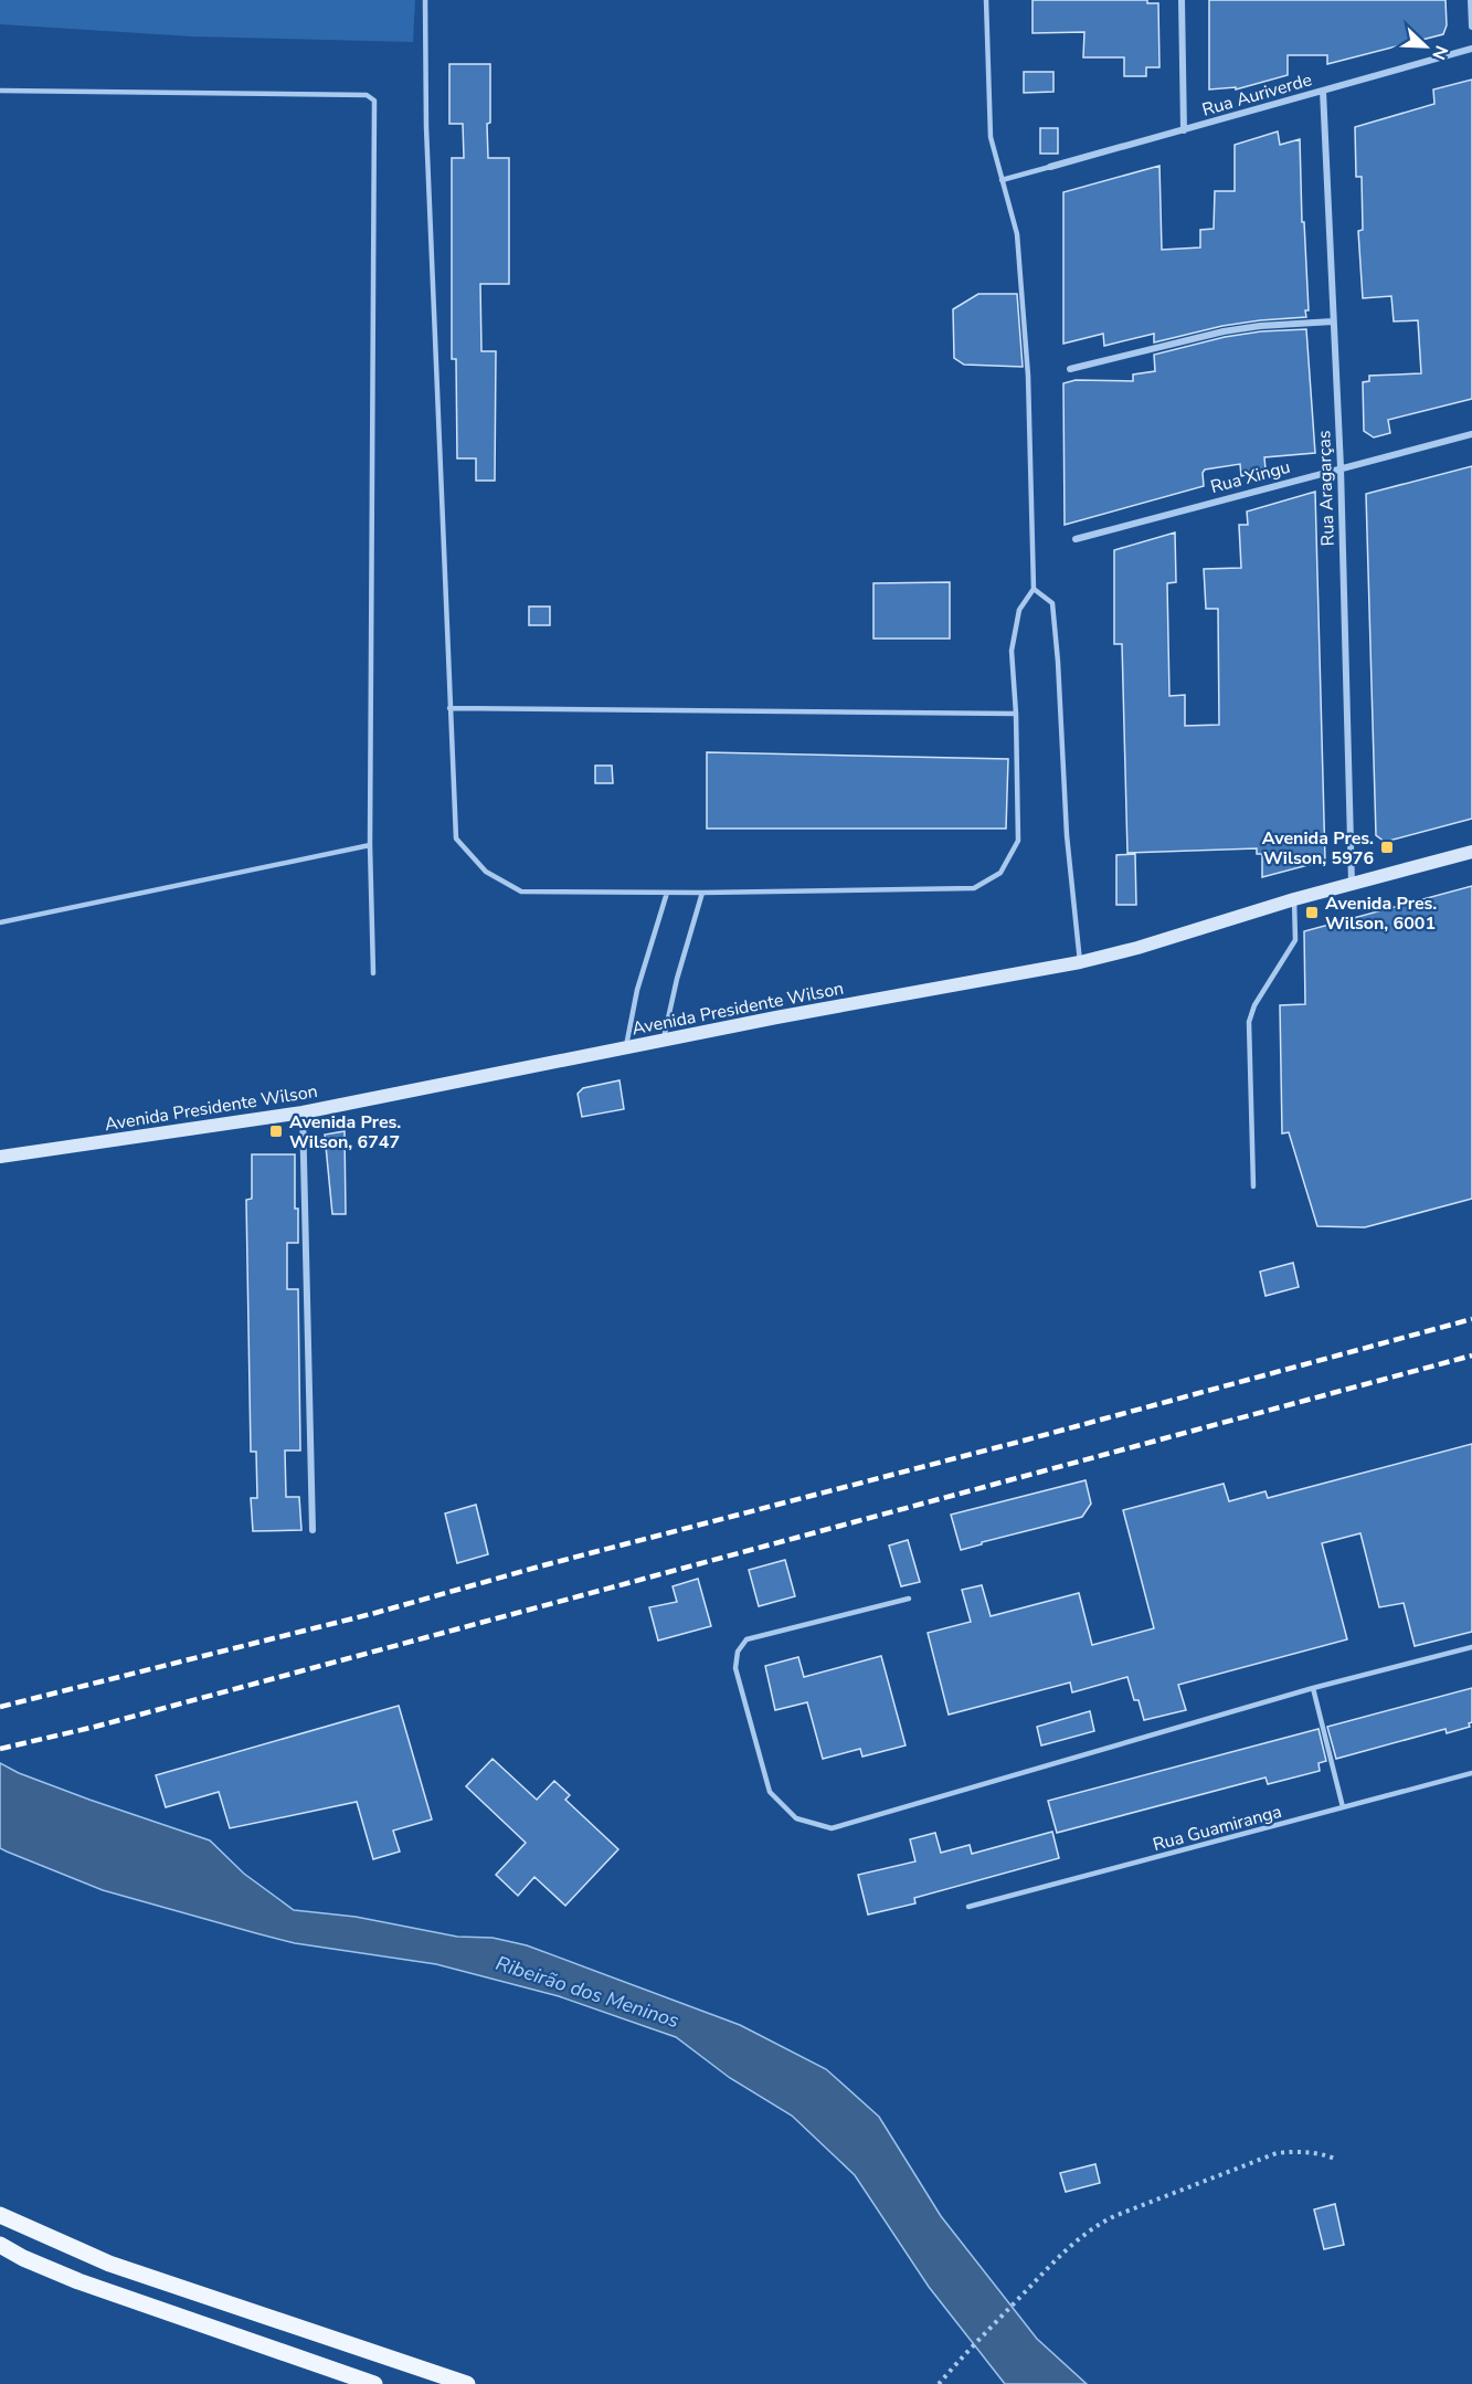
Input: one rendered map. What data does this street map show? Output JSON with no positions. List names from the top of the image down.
{
  "streets": {
    "main road": ["Avenida Presidente Wilson"],
    "street": ["Rua Auriverde", "Rua Xingu", "Rua Aragarças"],
    "lane": ["Rua Guamiranga"]
  },
  "crossings": [
    ["Rua Auriverde", "Rua Aragarças"],
    ["Rua Xingu", "Rua Aragarças"],
    ["Rua Aragarças", "Avenida Presidente Wilson"]
  ],
  "water": ["Ribeirão dos Meninos"],
  "places": {
    "transit": ["Avenida Pres. Wilson, 5976", "Avenida Pres. Wilson, 6001", "Avenida Pres. Wilson, 6747"]
  },
  "north": "bottom right"
}
